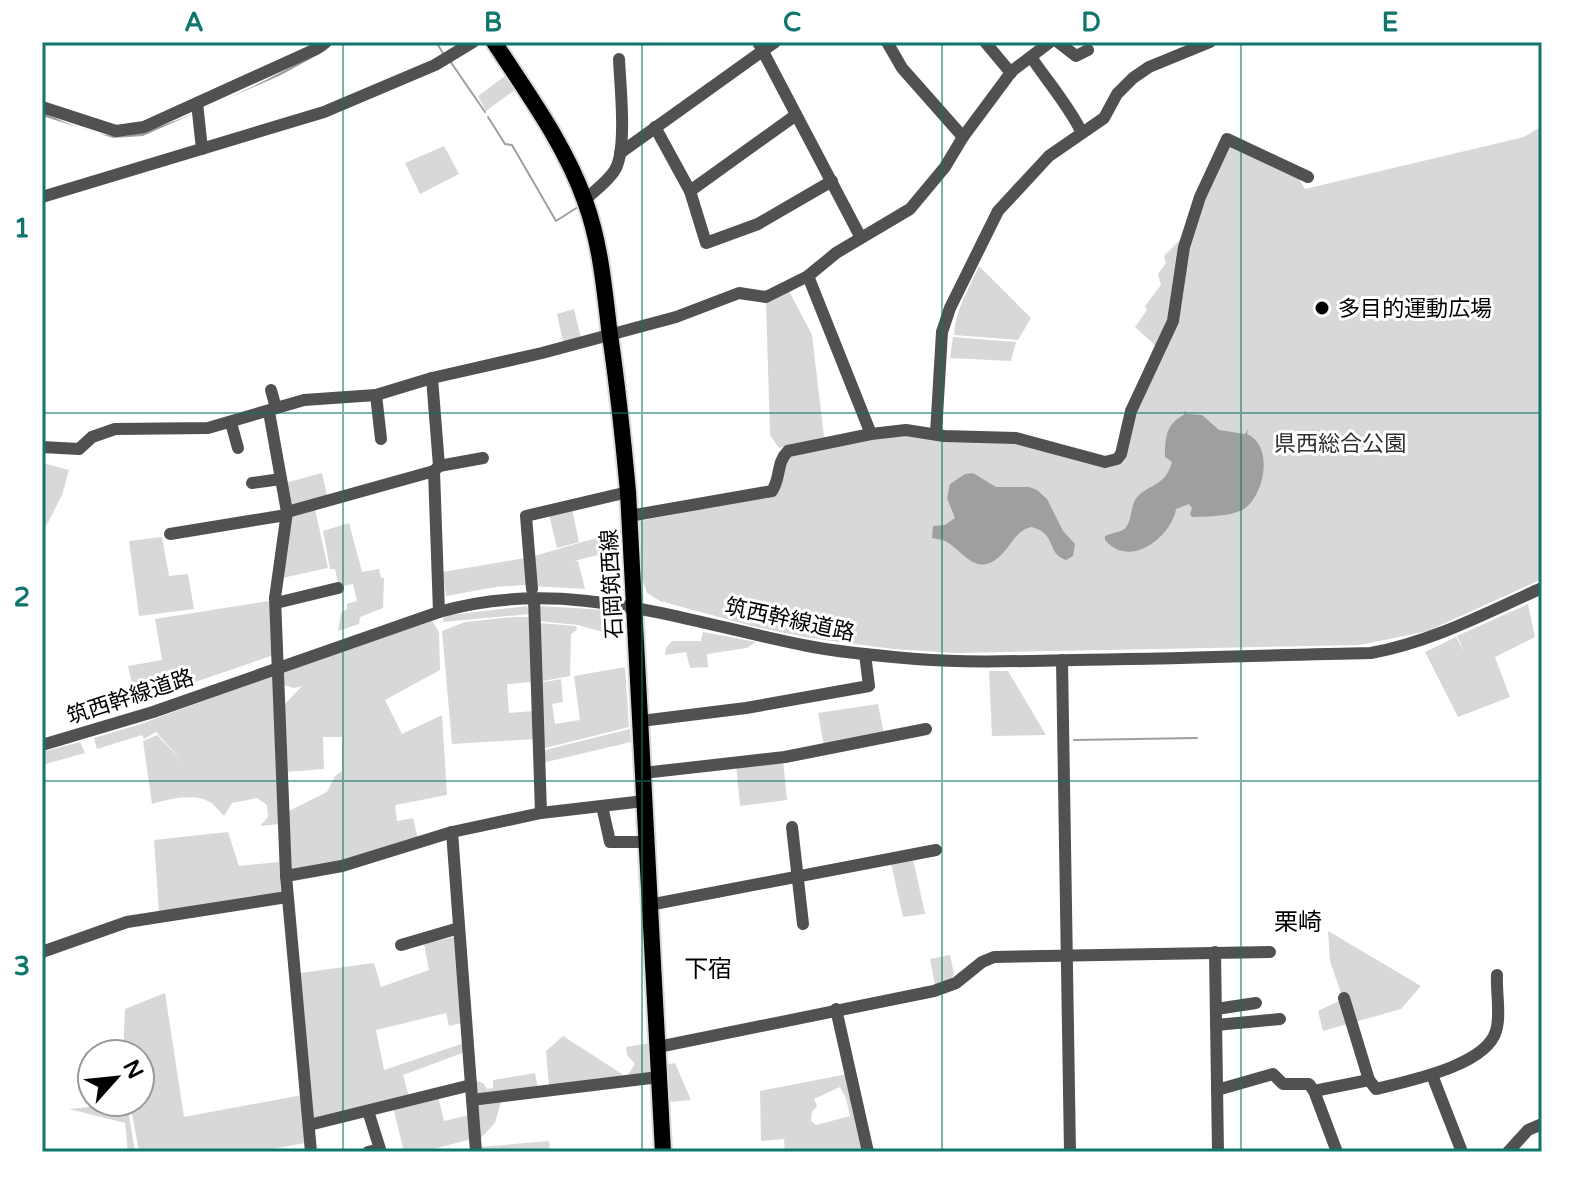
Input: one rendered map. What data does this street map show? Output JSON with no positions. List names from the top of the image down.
{
  "streets": {
    "main road": ["石岡筑西線"],
    "street": ["筑西幹線道路"]
  },
  "crossings": [
    ["石岡筑西線", "筑西幹線道路"]
  ],
  "districts": ["栗崎", "下宿"],
  "parks": ["県西総合公園"],
  "places": ["多目的運動広場"],
  "north": "top right",
  "grid": {
    "columns": [
      "A",
      "B",
      "C",
      "D",
      "E"
    ],
    "rows": ["1", "2", "3"]
  }
}
